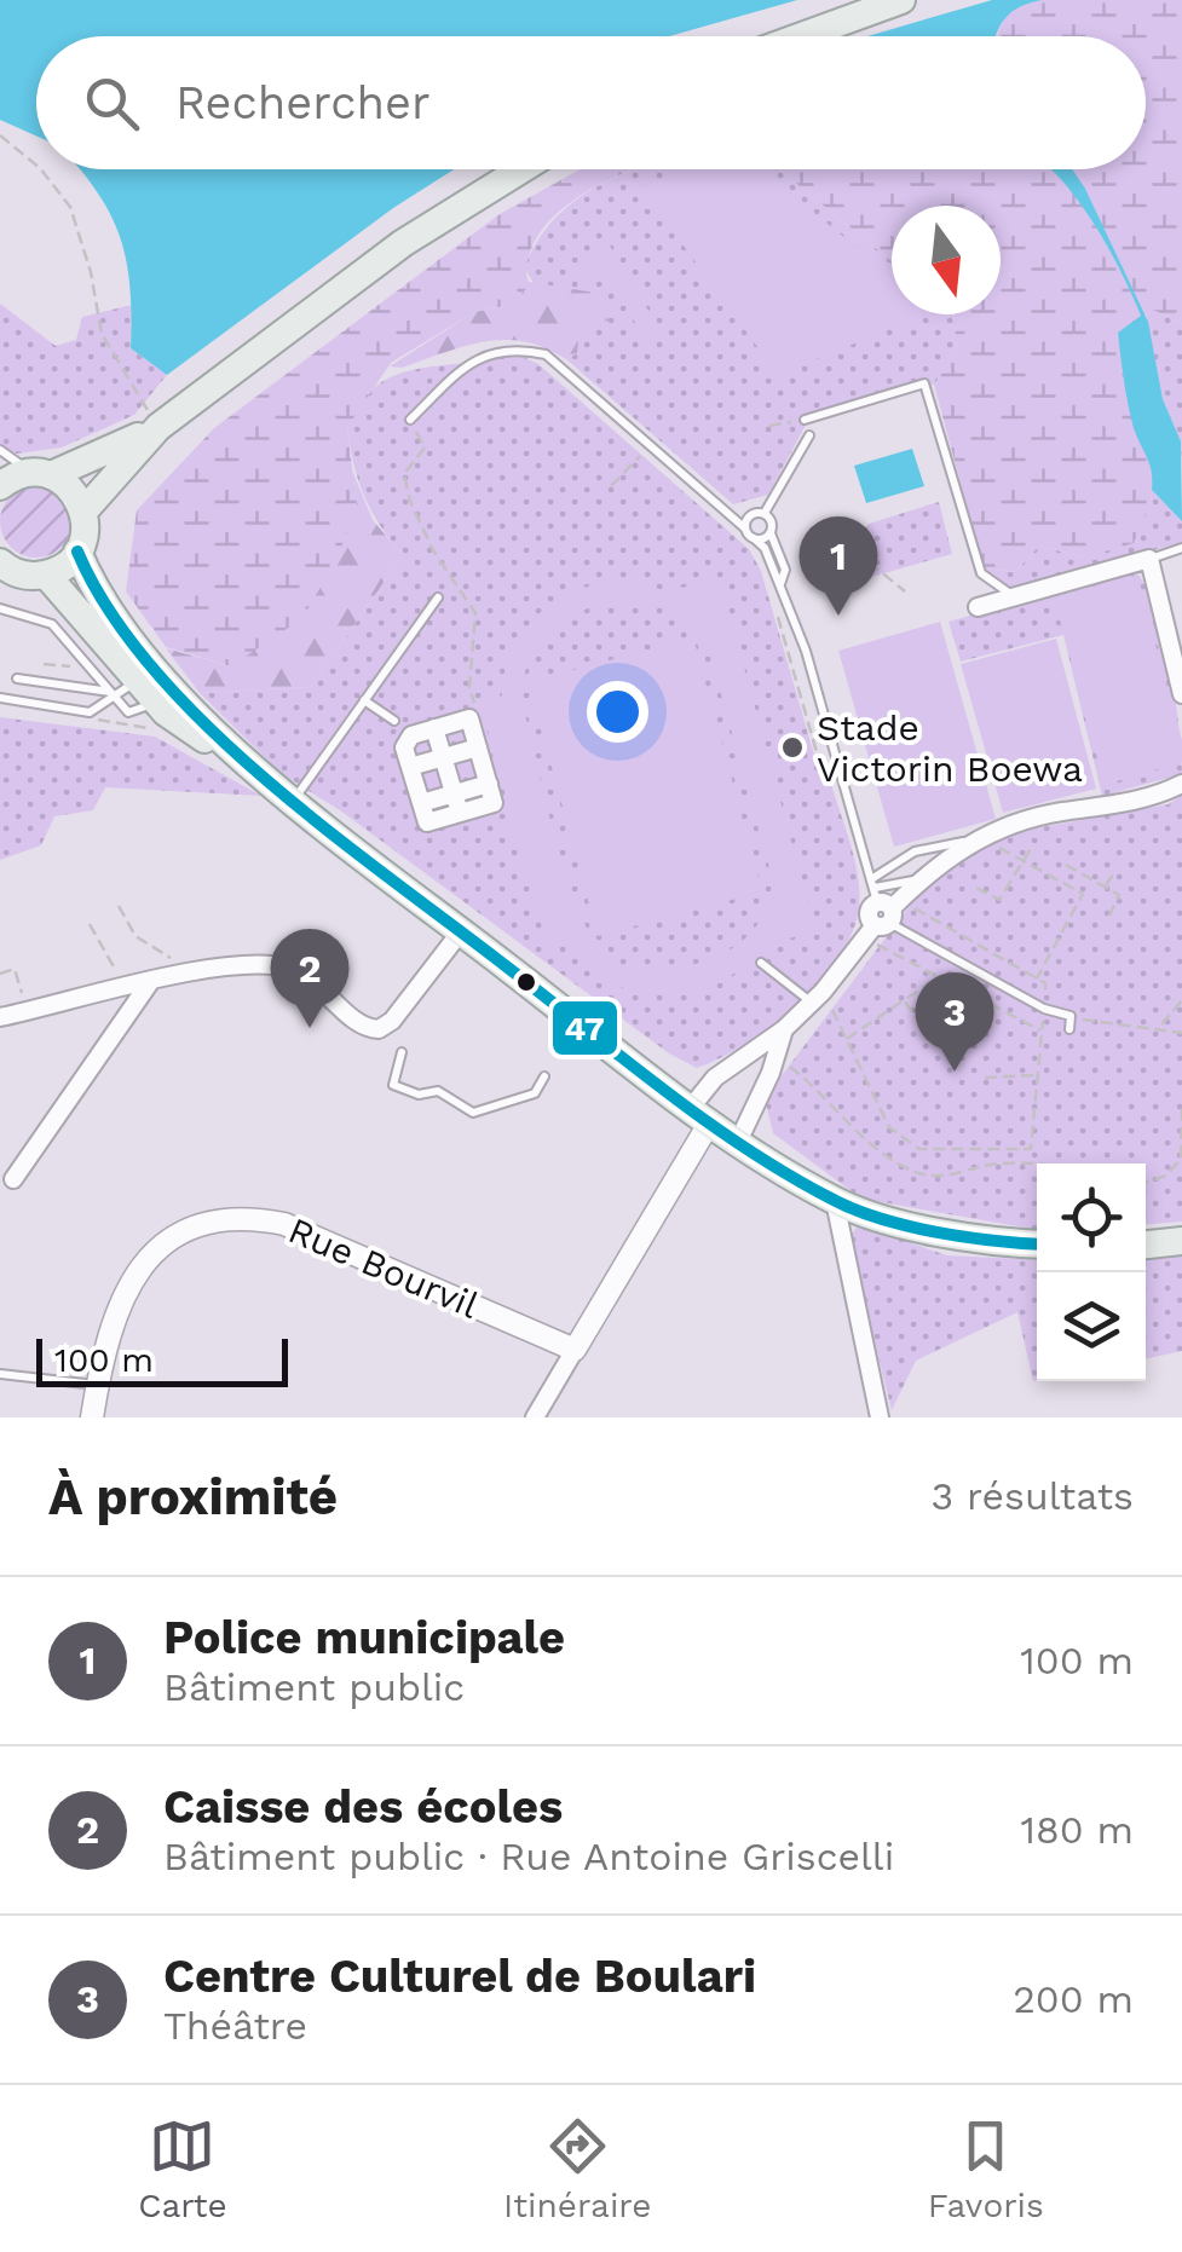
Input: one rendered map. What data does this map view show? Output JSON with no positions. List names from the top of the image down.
{
  "streets": {
    "street": ["Rue Bourvil"]
  },
  "places": ["Stade Victorin Boewa"],
  "lines": ["transit line 47"],
  "scale_bar": "100 m",
  "north": "bottom",
  "page": {
    "search": "Rechercher",
    "pins": ["1", "2", "3"],
    "scale": "100 m",
    "heading": ["À proximité", "3 résultats"],
    "list": [
      {
        "mark": "1",
        "name": "Police municipale",
        "note": "Bâtiment public",
        "value": "100 m"
      },
      {
        "mark": "2",
        "name": "Caisse des écoles",
        "note": "Bâtiment public · Rue Antoine Griscelli",
        "value": "180 m"
      },
      {
        "mark": "3",
        "name": "Centre Culturel de Boulari",
        "note": "Théâtre",
        "value": "200 m"
      }
    ],
    "nav": ["Carte", "Itinéraire", "Favoris"]
  }
}
